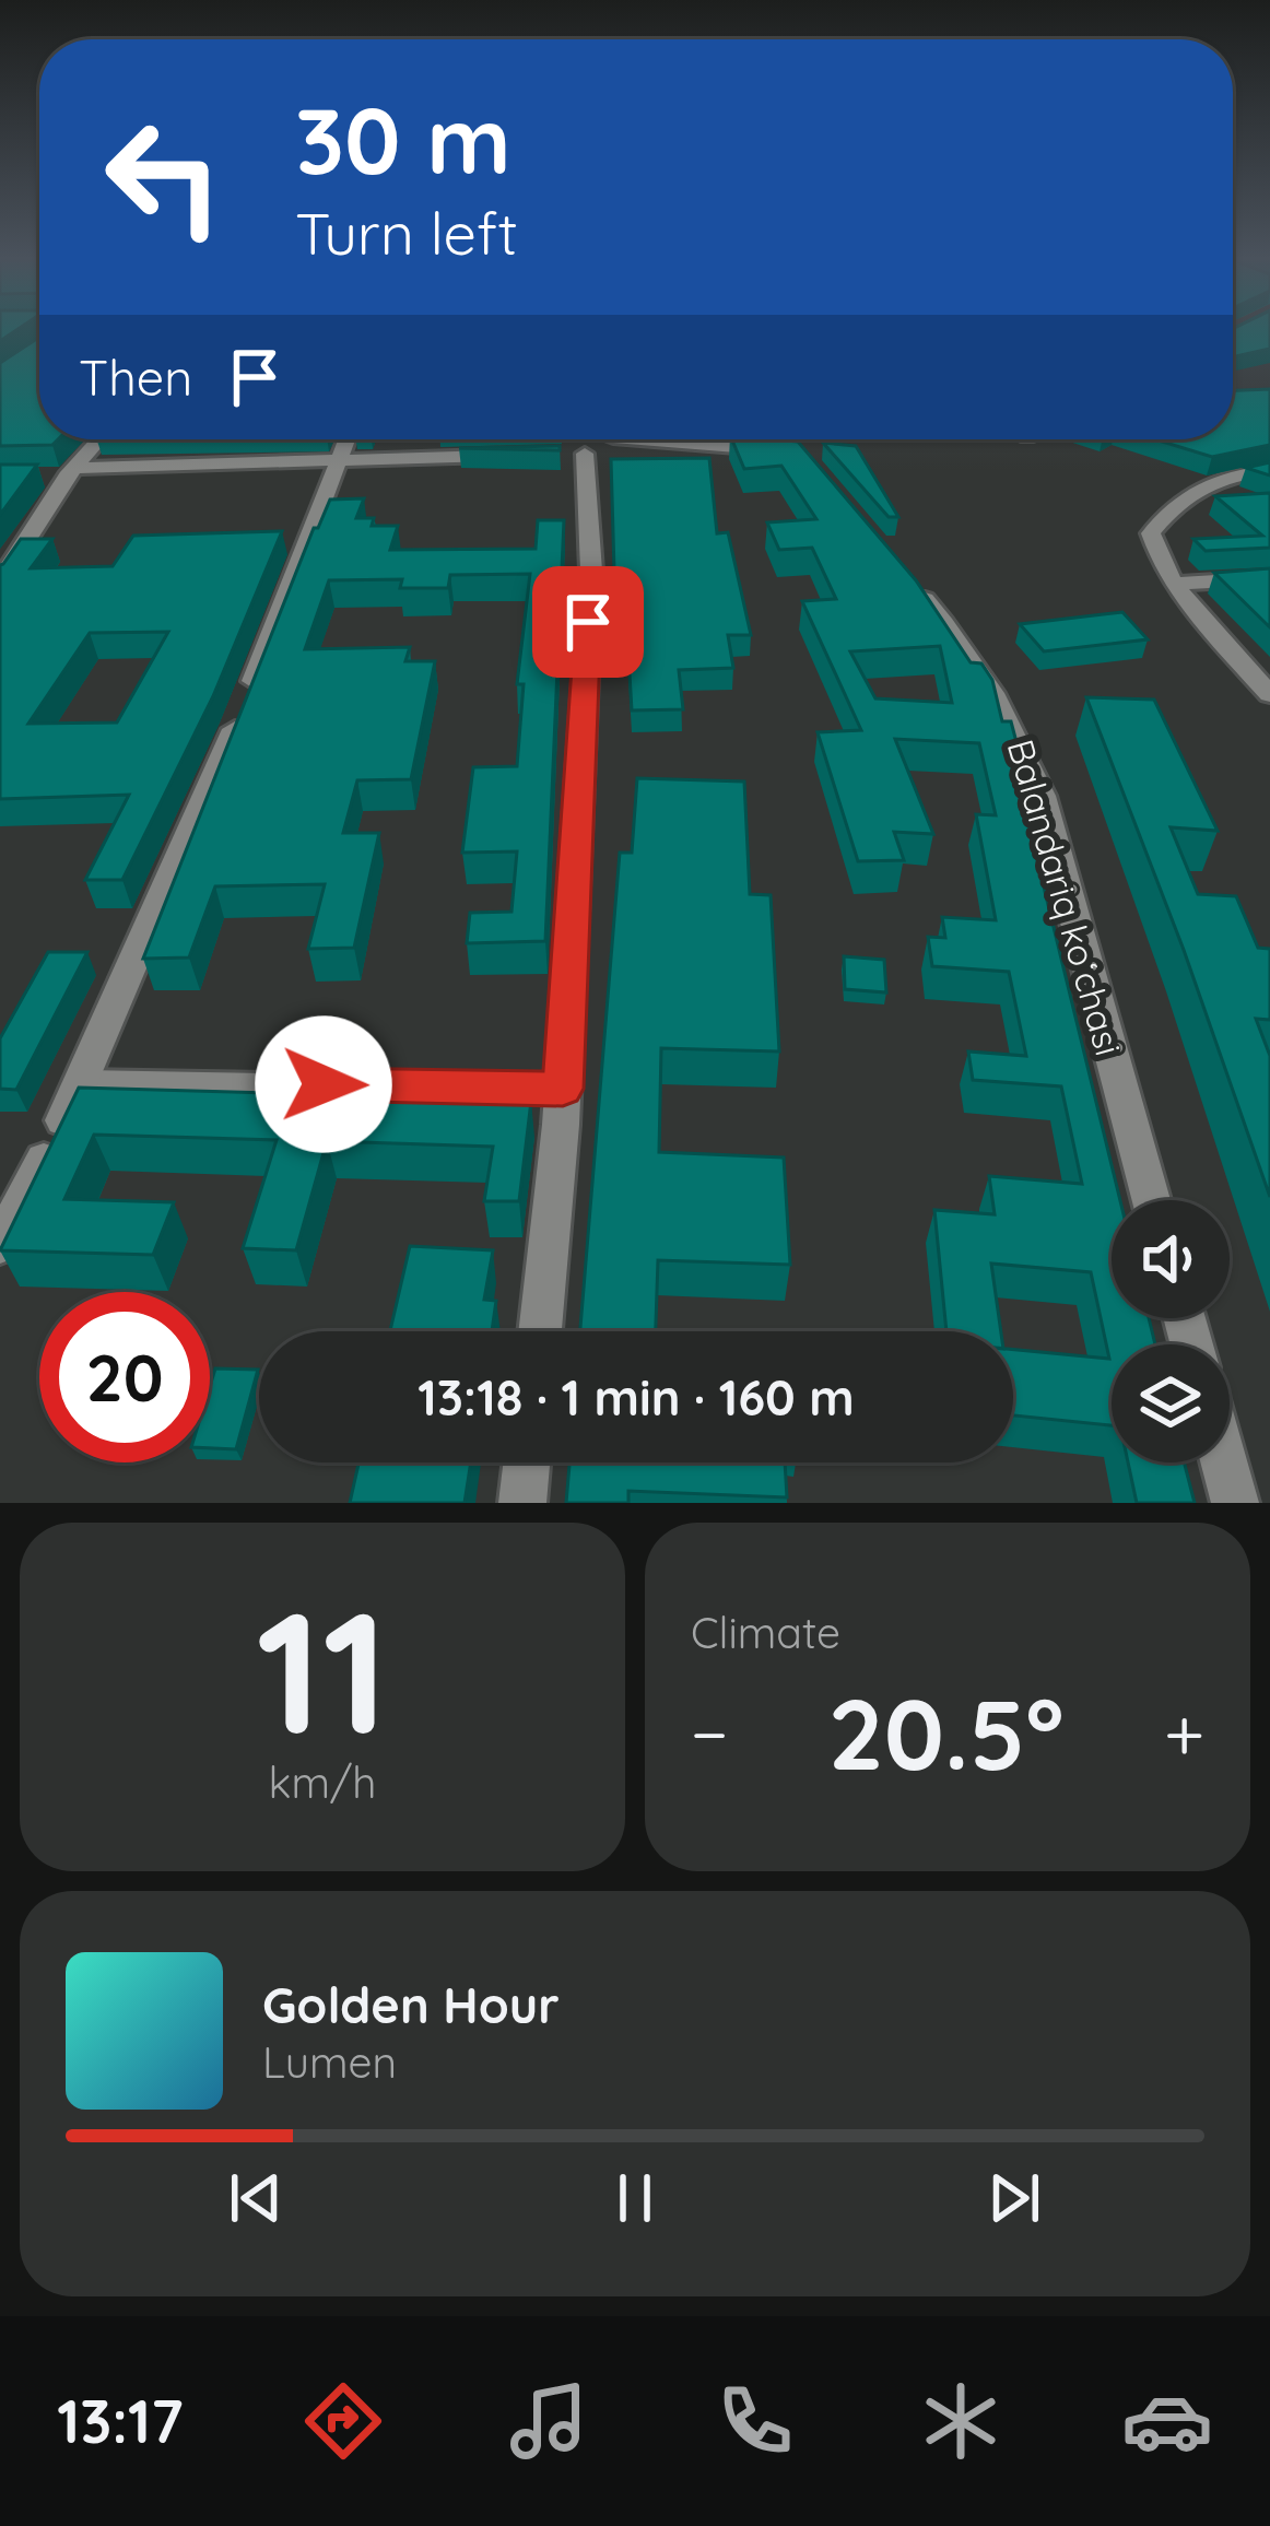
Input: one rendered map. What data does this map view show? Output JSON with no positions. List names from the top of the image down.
{
  "streets": {
    "street": ["Balandariq koʻchasi"]
  },
  "page": {
    "turn": ["30 m", "Turn left"],
    "then": "Then",
    "limit": "20",
    "trip": "13:18 · 1 min · 160 m",
    "tile": [
      ["11", "km/h"],
      "Climate"
    ],
    "heat": ["−", "20.5°", "+"],
    "song": ["Golden Hour", "Lumen"],
    "tabs": "13:17"
  }
}
